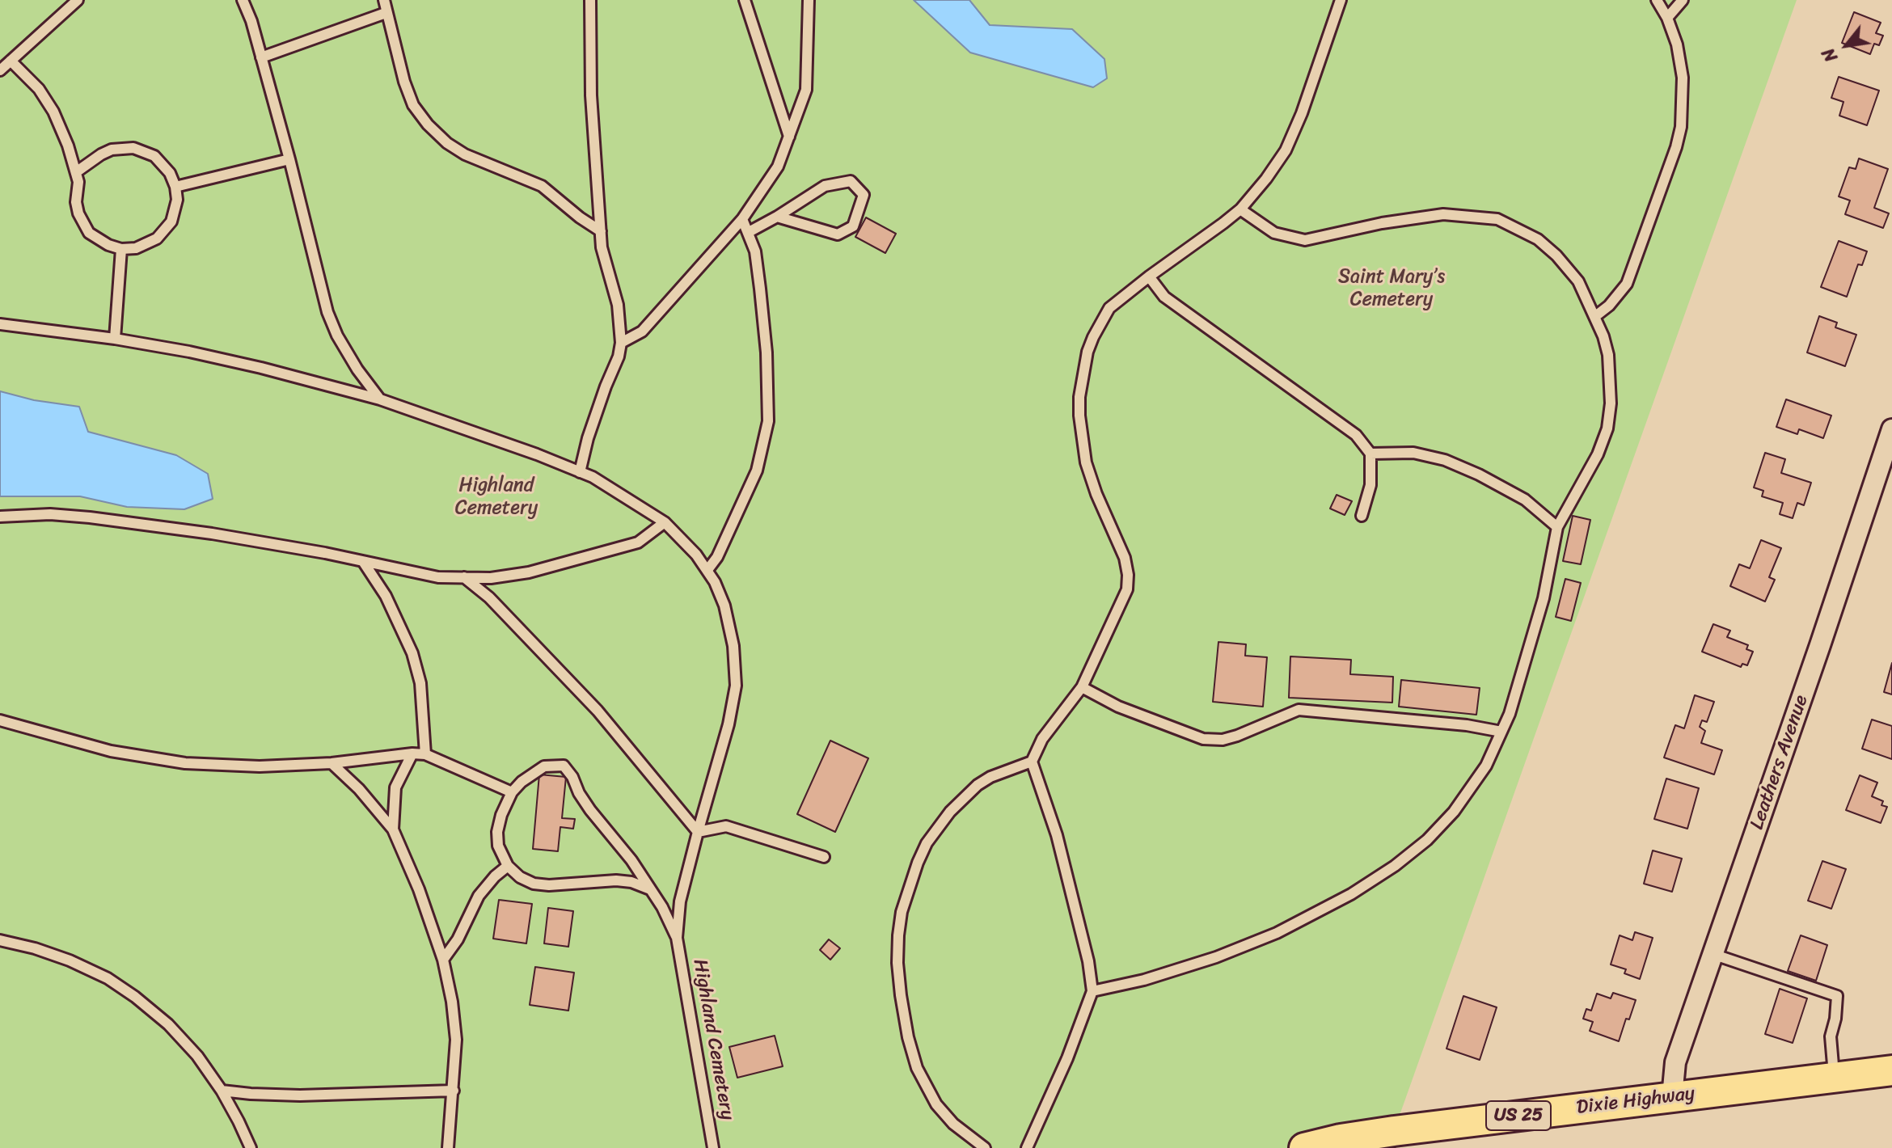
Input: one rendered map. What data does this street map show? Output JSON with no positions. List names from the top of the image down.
{
  "streets": {
    "main road": ["Dixie Highway", "US 25"],
    "street": ["Leathers Avenue"],
    "lane": ["Highland Cemetery"]
  },
  "crossings": [
    ["Leathers Avenue", "Dixie Highway"]
  ],
  "parks": ["Saint Mary’s Cemetery", "Highland Cemetery"],
  "north": "bottom left"
}
